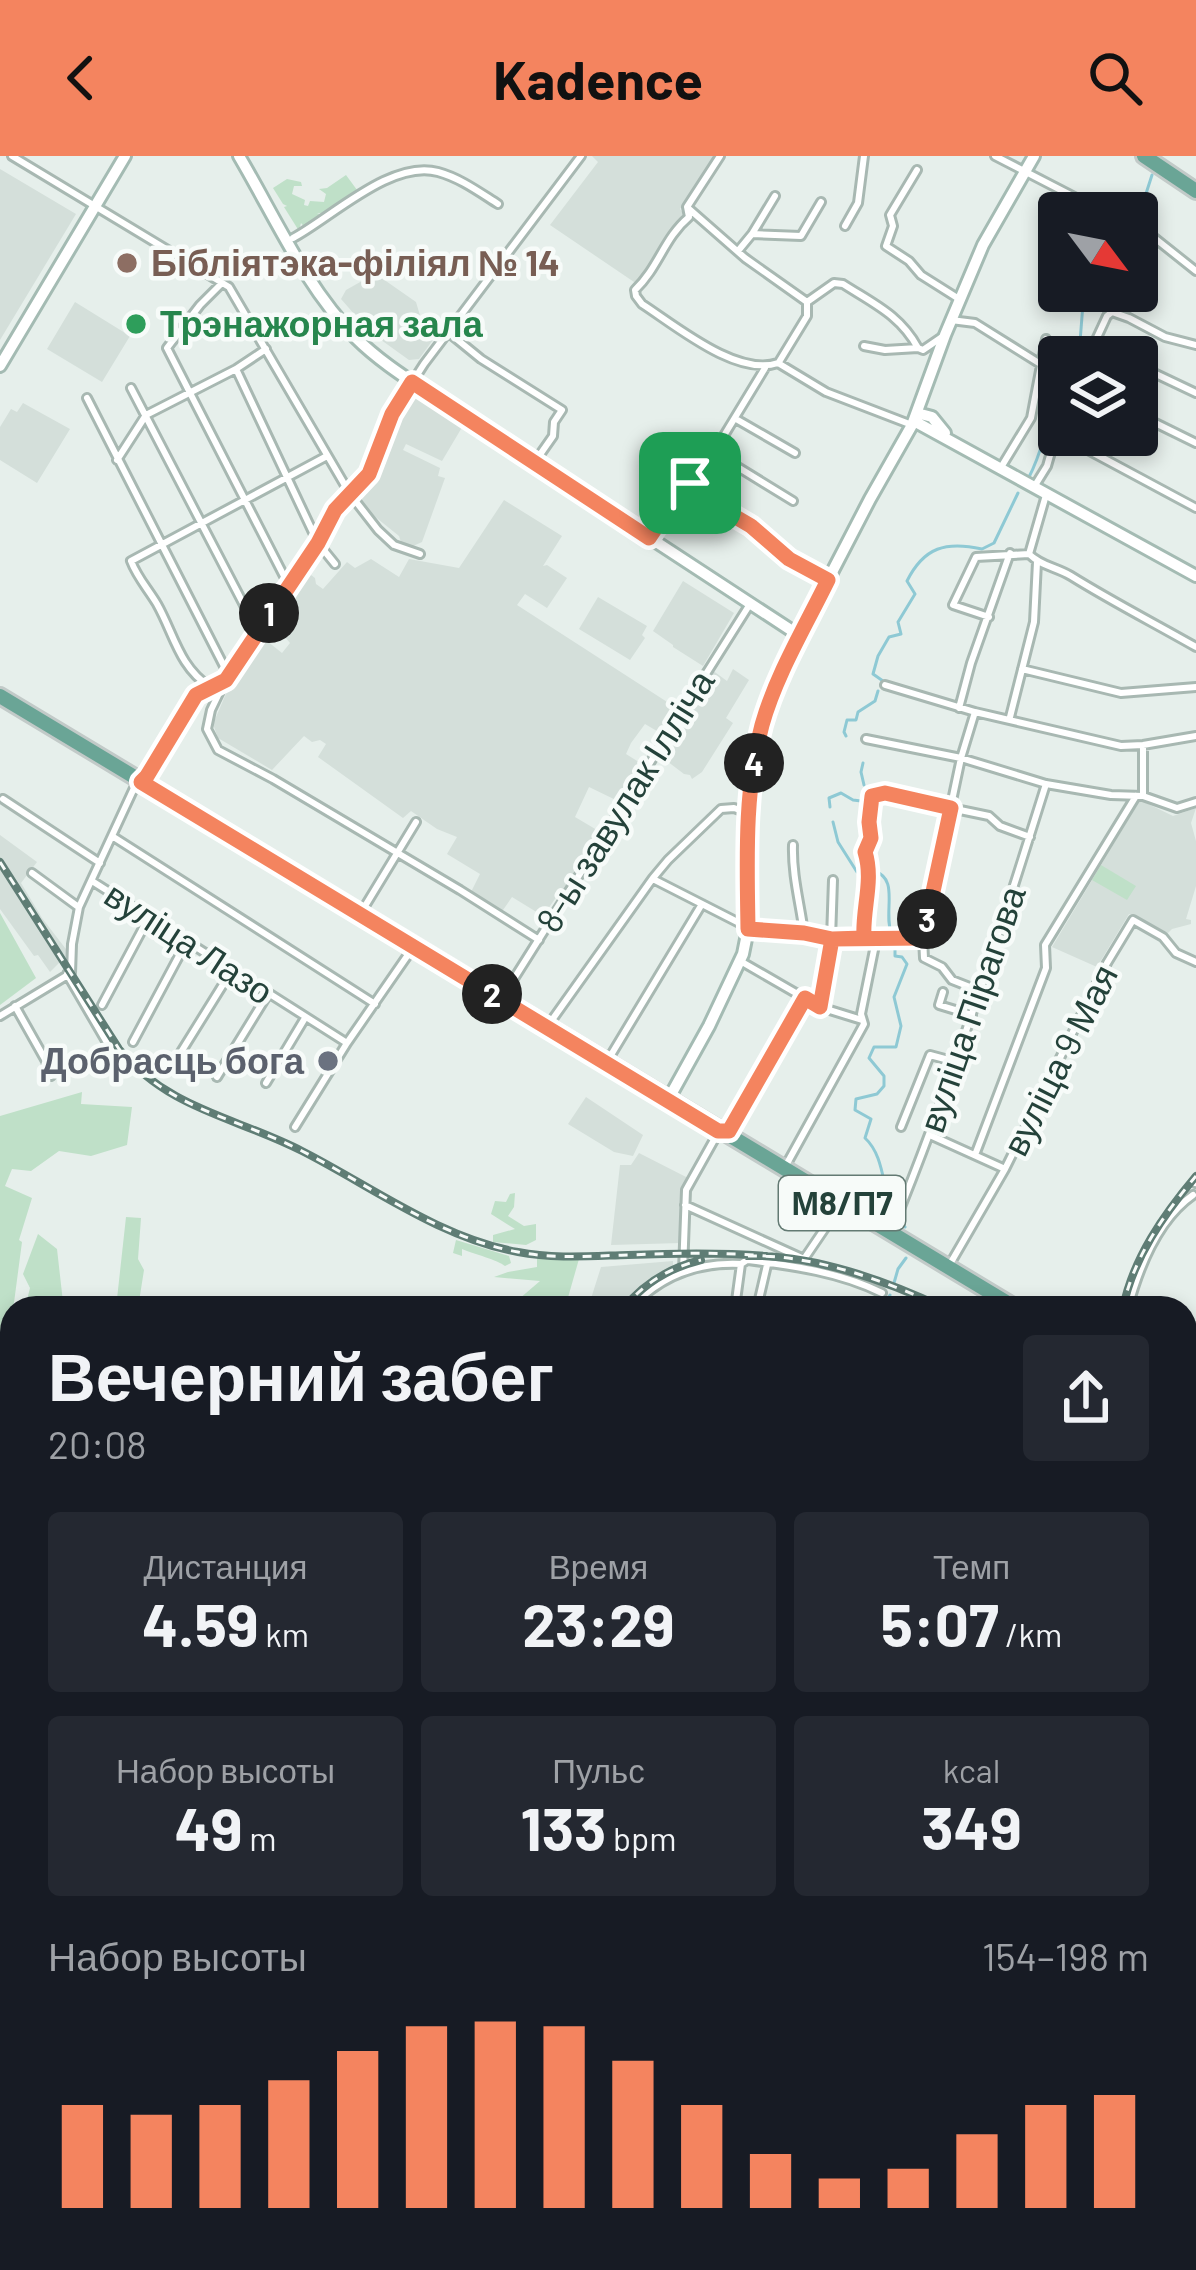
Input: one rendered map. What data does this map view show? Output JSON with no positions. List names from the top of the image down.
{
  "streets": {
    "main road": ["М8/П7"],
    "street": [
      "8-ы завулак Ілліча",
      "вуліца Лазо",
      "вуліца Пірагова",
      "вуліца 9 Мая"
    ]
  },
  "crossings": [
    ["8-ы завулак Ілліча", "М8/П7"],
    ["вуліца Пірагова", "М8/П7"],
    ["вуліца 9 Мая", "М8/П7"]
  ],
  "places": ["Бібліятэка-філіял № 14", "Трэнажорная зала", "Добрасць бога"],
  "north": "bottom right",
  "page": {
    "header": "Kadence",
    "pins": [
      "1",
      "4",
      "3",
      "2"
    ],
    "heading": ["Вечерний забег", "20:08"],
    "stats": [
      ["Дистанция", "4.59 km"],
      ["Время", "23:29"],
      ["Темп", "5:07 /km"],
      ["Набор высоты", "49 m"],
      ["Пульс", "133 bpm"],
      ["kcal", "349"]
    ],
    "chart": ["Набор высоты", "154–198 m"]
  }
}
